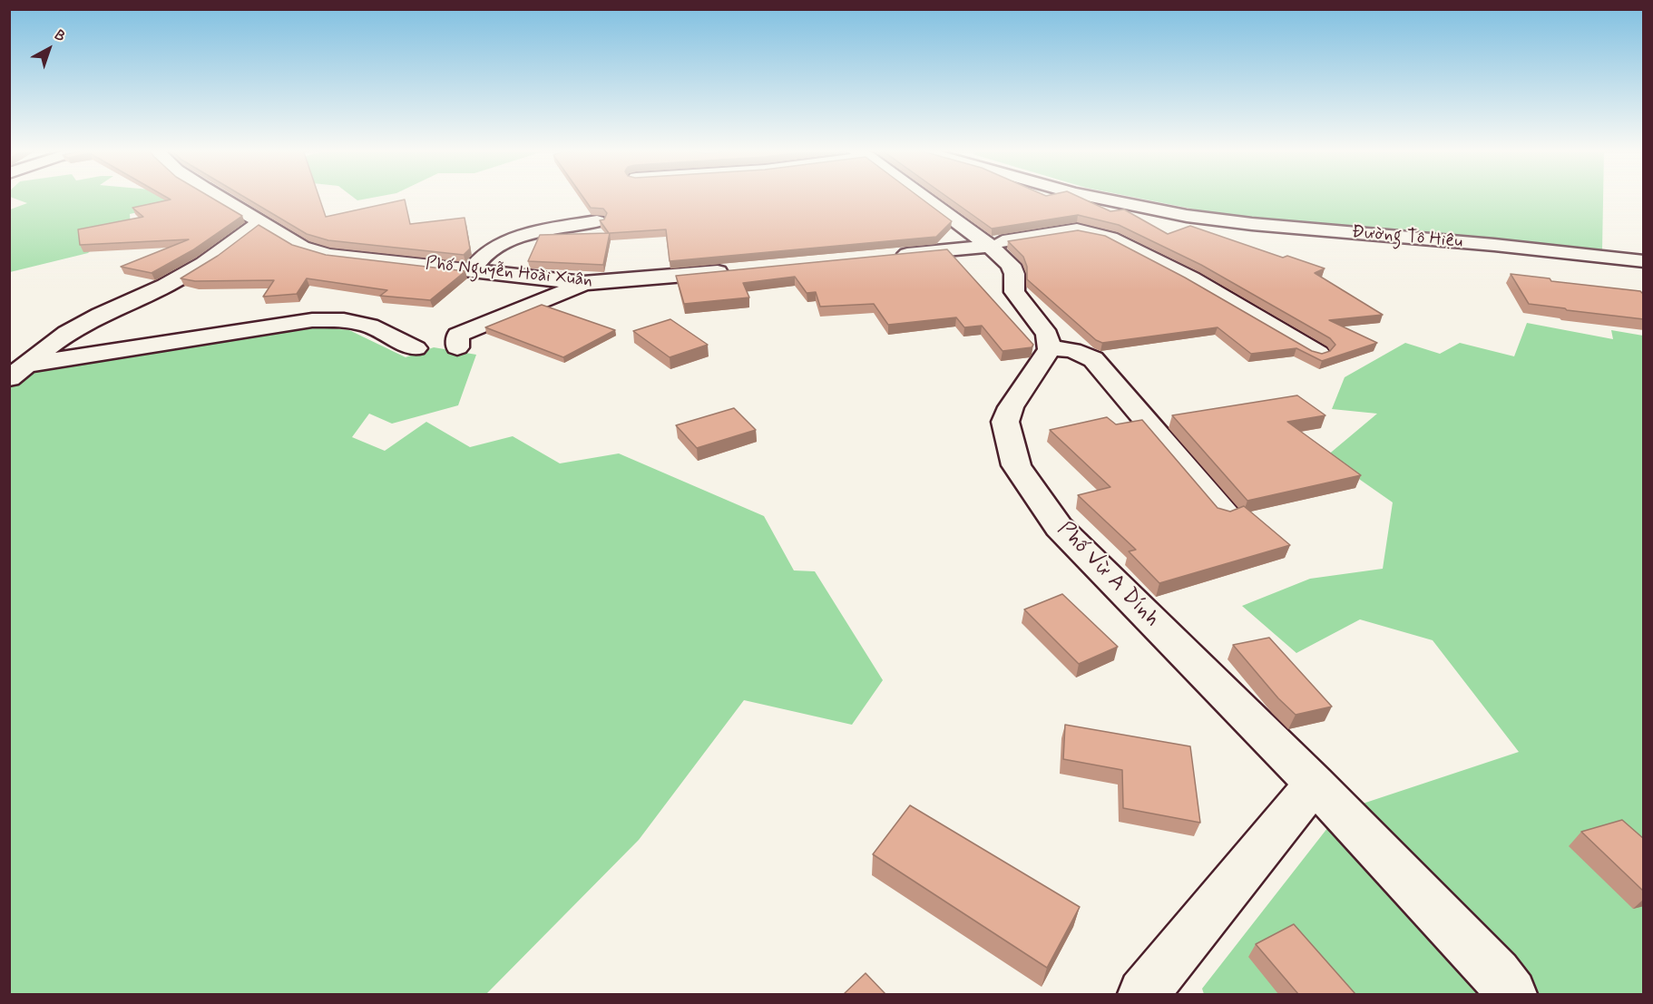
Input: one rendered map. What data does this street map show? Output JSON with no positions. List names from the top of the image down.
{
  "streets": {
    "main road": ["Đường Tô Hiệu", "Phố Nguyễn Hoài Xuân", "Phố Vừ A Dính"]
  },
  "north": "top right"
}
